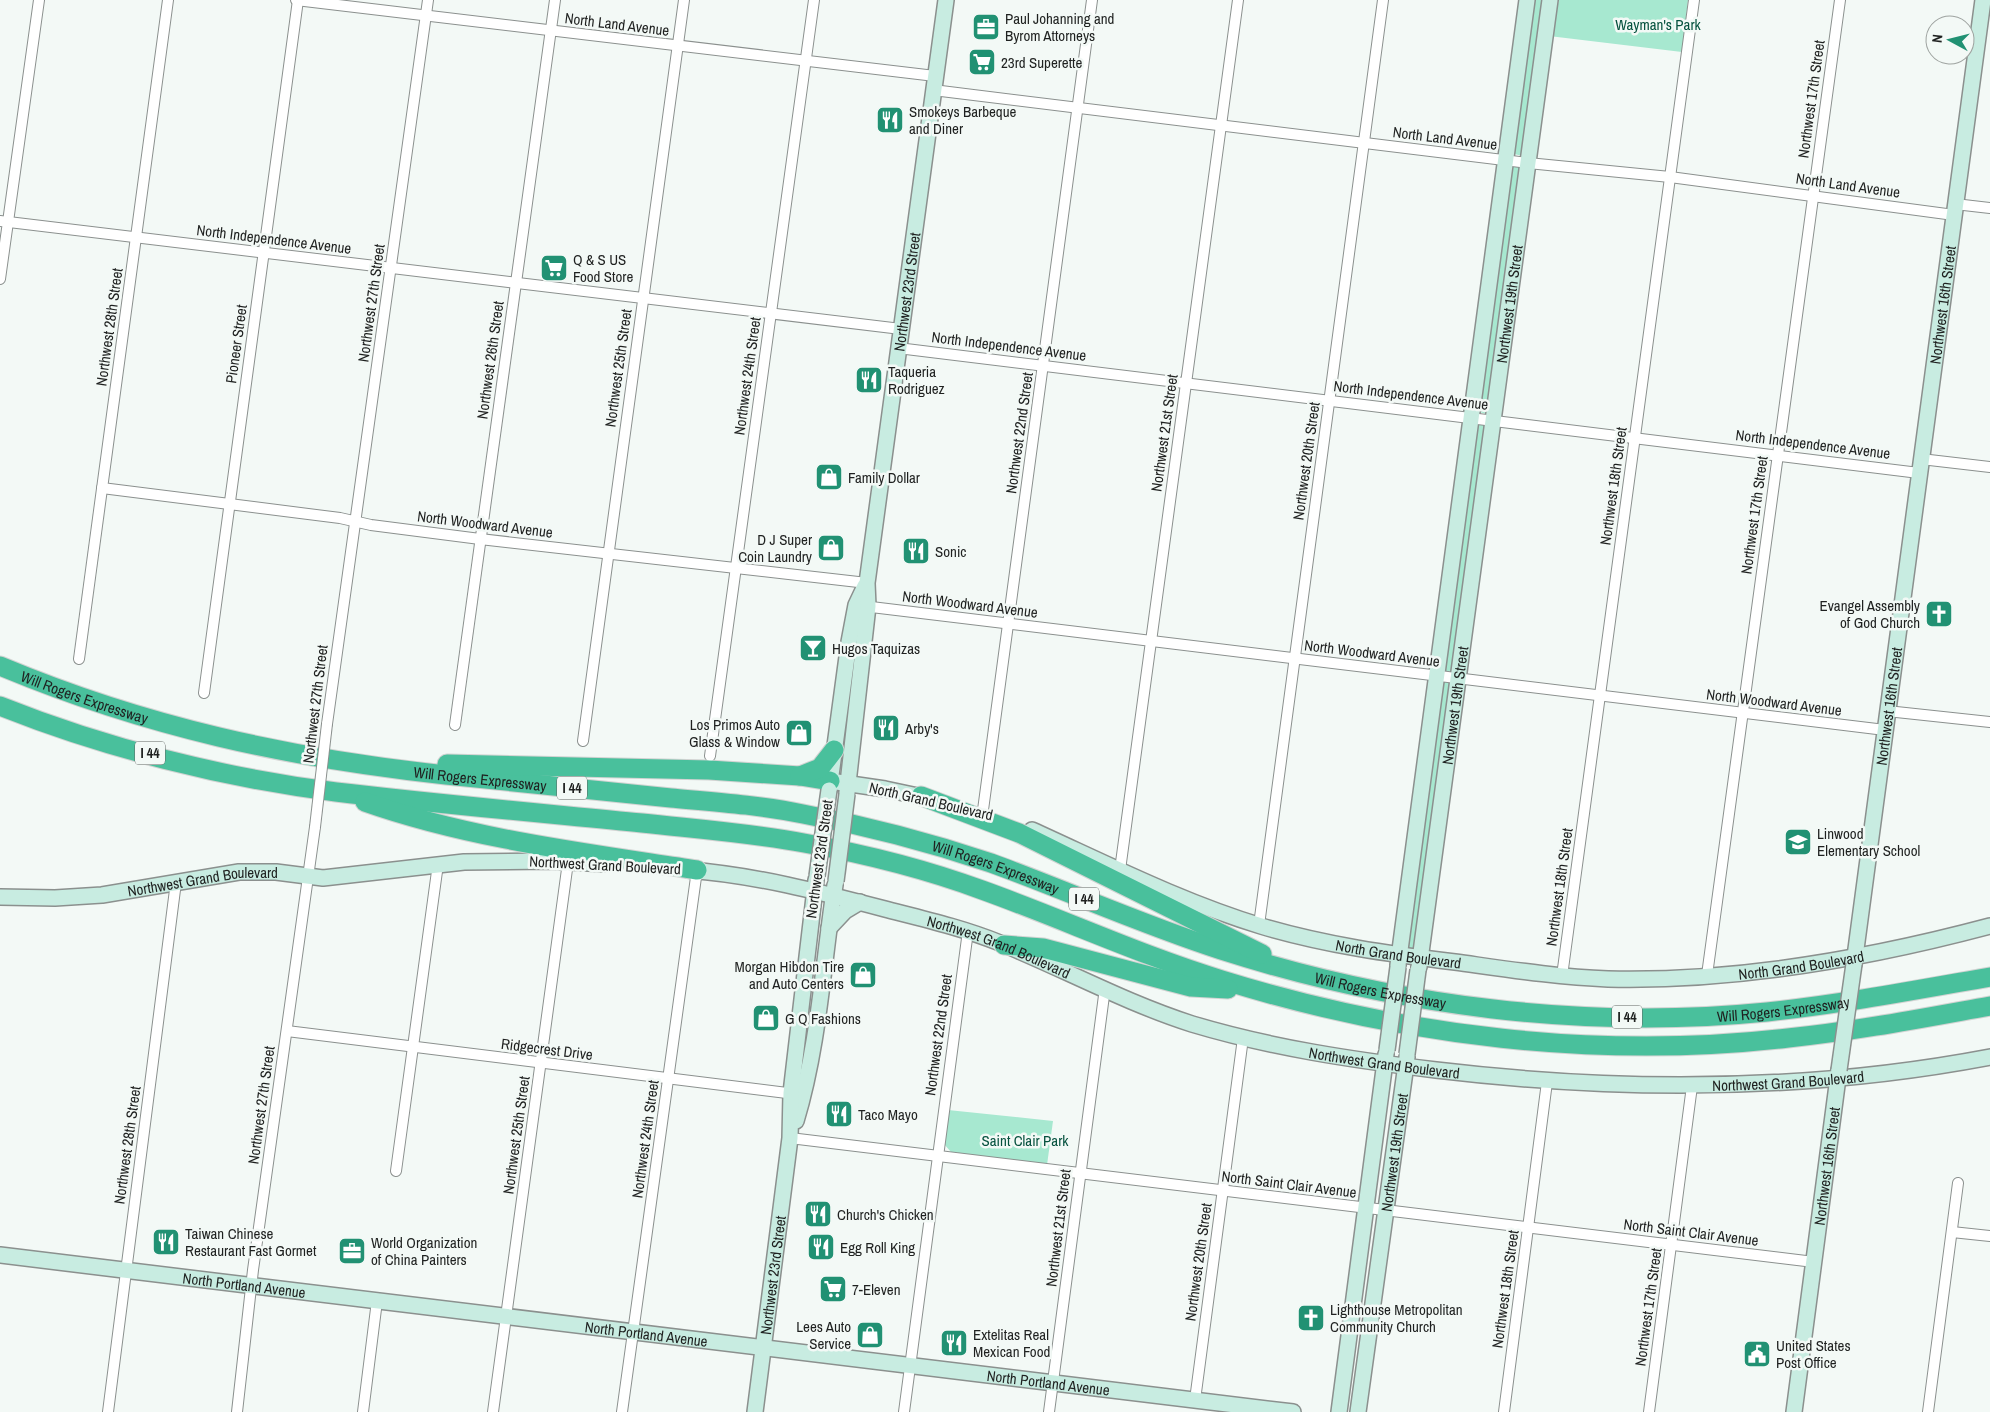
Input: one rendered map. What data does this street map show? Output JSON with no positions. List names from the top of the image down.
{
  "streets": {
    "highway": ["Will Rogers Expressway", "I 44"],
    "main road": [
      "Northwest 23rd Street",
      "Northwest 19th Street",
      "Northwest 16th Street",
      "North Grand Boulevard",
      "Northwest Grand Boulevard",
      "North Portland Avenue"
    ],
    "street": [
      "North Land Avenue",
      "Northwest 17th Street",
      "North Independence Avenue",
      "Northwest 27th Street",
      "Northwest 28th Street",
      "Pioneer Street",
      "Northwest 26th Street",
      "Northwest 25th Street",
      "Northwest 24th Street",
      "Northwest 22nd Street",
      "Northwest 21st Street",
      "Northwest 20th Street",
      "Northwest 18th Street",
      "North Woodward Avenue",
      "Ridgecrest Drive",
      "North Saint Clair Avenue"
    ]
  },
  "crossings": [
    ["North Land Avenue", "Northwest 17th Street"],
    ["North Land Avenue", "Northwest 23rd Street"],
    ["North Land Avenue", "Northwest 27th Street"],
    ["North Land Avenue", "Northwest 19th Street"],
    ["North Land Avenue", "Northwest 16th Street"],
    ["North Land Avenue", "Pioneer Street"],
    ["North Land Avenue", "Northwest 26th Street"],
    ["North Land Avenue", "Northwest 25th Street"],
    ["North Land Avenue", "Northwest 24th Street"],
    ["North Land Avenue", "Northwest 22nd Street"],
    ["North Land Avenue", "Northwest 21st Street"],
    ["North Land Avenue", "Northwest 20th Street"],
    ["North Land Avenue", "Northwest 18th Street"],
    ["Northwest 17th Street", "North Independence Avenue"],
    ["Northwest 17th Street", "North Woodward Avenue"],
    ["Northwest 17th Street", "North Grand Boulevard"],
    ["Northwest 17th Street", "Northwest Grand Boulevard"],
    ["Northwest 17th Street", "North Saint Clair Avenue"],
    ["North Independence Avenue", "Northwest 23rd Street"],
    ["North Independence Avenue", "Northwest 27th Street"],
    ["North Independence Avenue", "Northwest 19th Street"],
    ["North Independence Avenue", "Northwest 16th Street"],
    ["North Independence Avenue", "Northwest 28th Street"],
    ["North Independence Avenue", "Pioneer Street"],
    ["North Independence Avenue", "Northwest 26th Street"],
    ["North Independence Avenue", "Northwest 25th Street"],
    ["North Independence Avenue", "Northwest 24th Street"],
    ["North Independence Avenue", "Northwest 22nd Street"],
    ["North Independence Avenue", "Northwest 21st Street"],
    ["North Independence Avenue", "Northwest 20th Street"],
    ["North Independence Avenue", "Northwest 18th Street"],
    ["Northwest 23rd Street", "North Woodward Avenue"],
    ["Northwest 23rd Street", "North Grand Boulevard"],
    ["Northwest 23rd Street", "Northwest Grand Boulevard"],
    ["Northwest 23rd Street", "Ridgecrest Drive"],
    ["Northwest 23rd Street", "North Saint Clair Avenue"],
    ["Northwest 23rd Street", "North Portland Avenue"],
    ["Northwest 27th Street", "North Woodward Avenue"],
    ["Northwest 27th Street", "Northwest Grand Boulevard"],
    ["Northwest 27th Street", "Ridgecrest Drive"],
    ["Northwest 27th Street", "North Portland Avenue"],
    ["Northwest 19th Street", "North Woodward Avenue"],
    ["Northwest 19th Street", "North Grand Boulevard"],
    ["Northwest 19th Street", "Northwest Grand Boulevard"],
    ["Northwest 19th Street", "North Saint Clair Avenue"],
    ["Northwest 16th Street", "North Woodward Avenue"],
    ["Northwest 16th Street", "North Grand Boulevard"],
    ["Northwest 16th Street", "Northwest Grand Boulevard"],
    ["Northwest 16th Street", "North Saint Clair Avenue"],
    ["Northwest 28th Street", "North Woodward Avenue"],
    ["Northwest 28th Street", "Northwest Grand Boulevard"],
    ["Northwest 28th Street", "North Portland Avenue"],
    ["Pioneer Street", "North Woodward Avenue"],
    ["Northwest 26th Street", "North Woodward Avenue"],
    ["Northwest 25th Street", "North Woodward Avenue"],
    ["Northwest 25th Street", "Northwest Grand Boulevard"],
    ["Northwest 25th Street", "Ridgecrest Drive"],
    ["Northwest 25th Street", "North Portland Avenue"],
    ["Northwest 24th Street", "North Woodward Avenue"],
    ["Northwest 24th Street", "Northwest Grand Boulevard"],
    ["Northwest 24th Street", "Ridgecrest Drive"],
    ["Northwest 24th Street", "North Portland Avenue"],
    ["Northwest 22nd Street", "North Woodward Avenue"],
    ["Northwest 22nd Street", "North Grand Boulevard"],
    ["Northwest 22nd Street", "Northwest Grand Boulevard"],
    ["Northwest 22nd Street", "North Saint Clair Avenue"],
    ["Northwest 22nd Street", "North Portland Avenue"],
    ["Northwest 21st Street", "North Woodward Avenue"],
    ["Northwest 21st Street", "North Grand Boulevard"],
    ["Northwest 21st Street", "Northwest Grand Boulevard"],
    ["Northwest 21st Street", "North Saint Clair Avenue"],
    ["Northwest 21st Street", "North Portland Avenue"],
    ["Northwest 20th Street", "North Woodward Avenue"],
    ["Northwest 20th Street", "North Grand Boulevard"],
    ["Northwest 20th Street", "Northwest Grand Boulevard"],
    ["Northwest 20th Street", "North Saint Clair Avenue"],
    ["Northwest 20th Street", "North Portland Avenue"],
    ["Northwest 18th Street", "North Woodward Avenue"],
    ["Northwest 18th Street", "North Grand Boulevard"],
    ["Northwest 18th Street", "Northwest Grand Boulevard"],
    ["Northwest 18th Street", "North Saint Clair Avenue"]
  ],
  "parks": ["Wayman's Park", "Saint Clair Park"],
  "places": {
    "office": ["Paul Johanning and Byrom Attorneys", "World Organization of China Painters"],
    "supermarket": ["23rd Superette", "Q & S US Food Store", "7-Eleven"],
    "restaurant": [
      "Smokeys Barbeque and Diner",
      "Taqueria Rodriguez",
      "Sonic",
      "Arby's",
      "Taco Mayo",
      "Church's Chicken",
      "Taiwan Chinese Restaurant Fast Gormet",
      "Egg Roll King",
      "Extelitas Real Mexican Food"
    ],
    "shop": [
      "Family Dollar",
      "D J Super Coin Laundry",
      "Los Primos Auto Glass & Window",
      "Morgan Hibdon Tire and Auto Centers",
      "G Q Fashions",
      "Lees Auto Service"
    ],
    "church": ["Evangel Assembly of God Church", "Lighthouse Metropolitan Community Church"],
    "bar": ["Hugos Taquizas"],
    "school or university": ["Linwood Elementary School"],
    "public building": ["United States Post Office"]
  },
  "north": "left"
}
